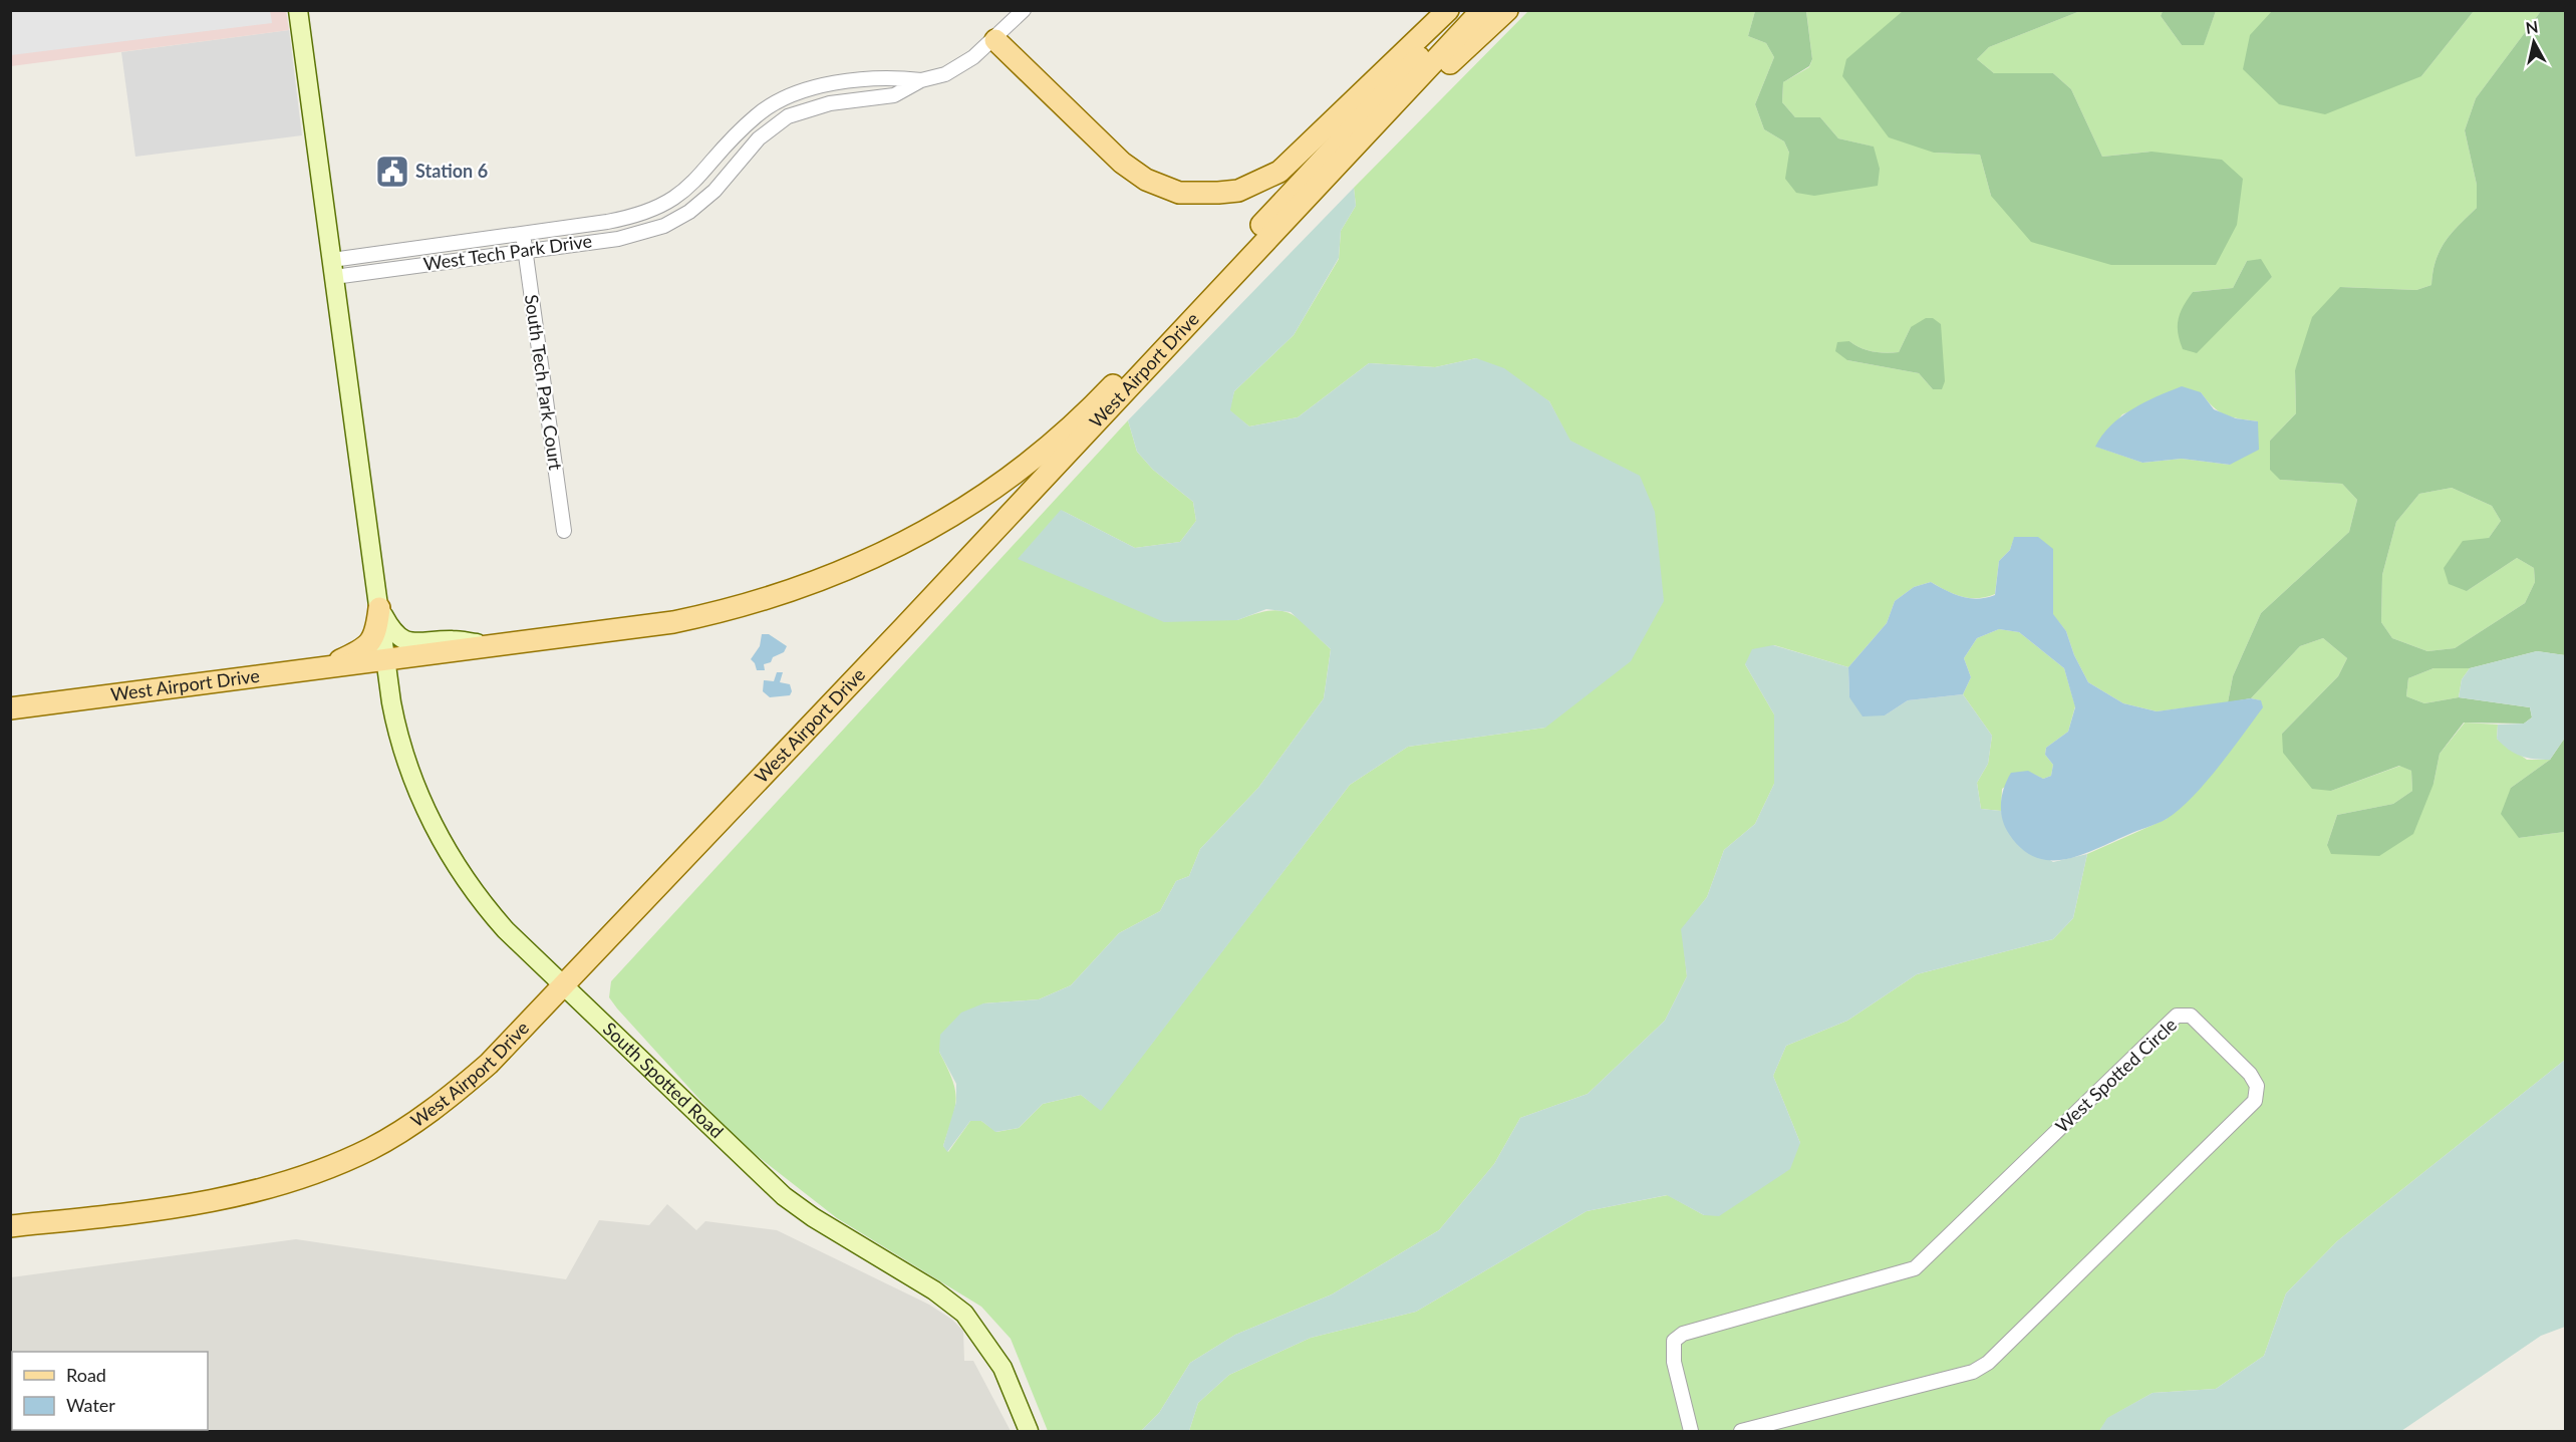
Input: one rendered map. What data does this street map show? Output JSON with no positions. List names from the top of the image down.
{
  "streets": {
    "main road": ["West Airport Drive", "South Spotted Road"],
    "street": ["West Tech Park Drive", "South Tech Park Court", "West Spotted Circle"]
  },
  "crossings": [
    ["West Tech Park Drive", "South Tech Park Court"],
    ["West Tech Park Drive", "South Spotted Road"],
    ["West Airport Drive", "South Spotted Road"]
  ],
  "places": {
    "public building": ["Station 6"]
  },
  "legend": ["Road", "Water"],
  "north": "top"
}
